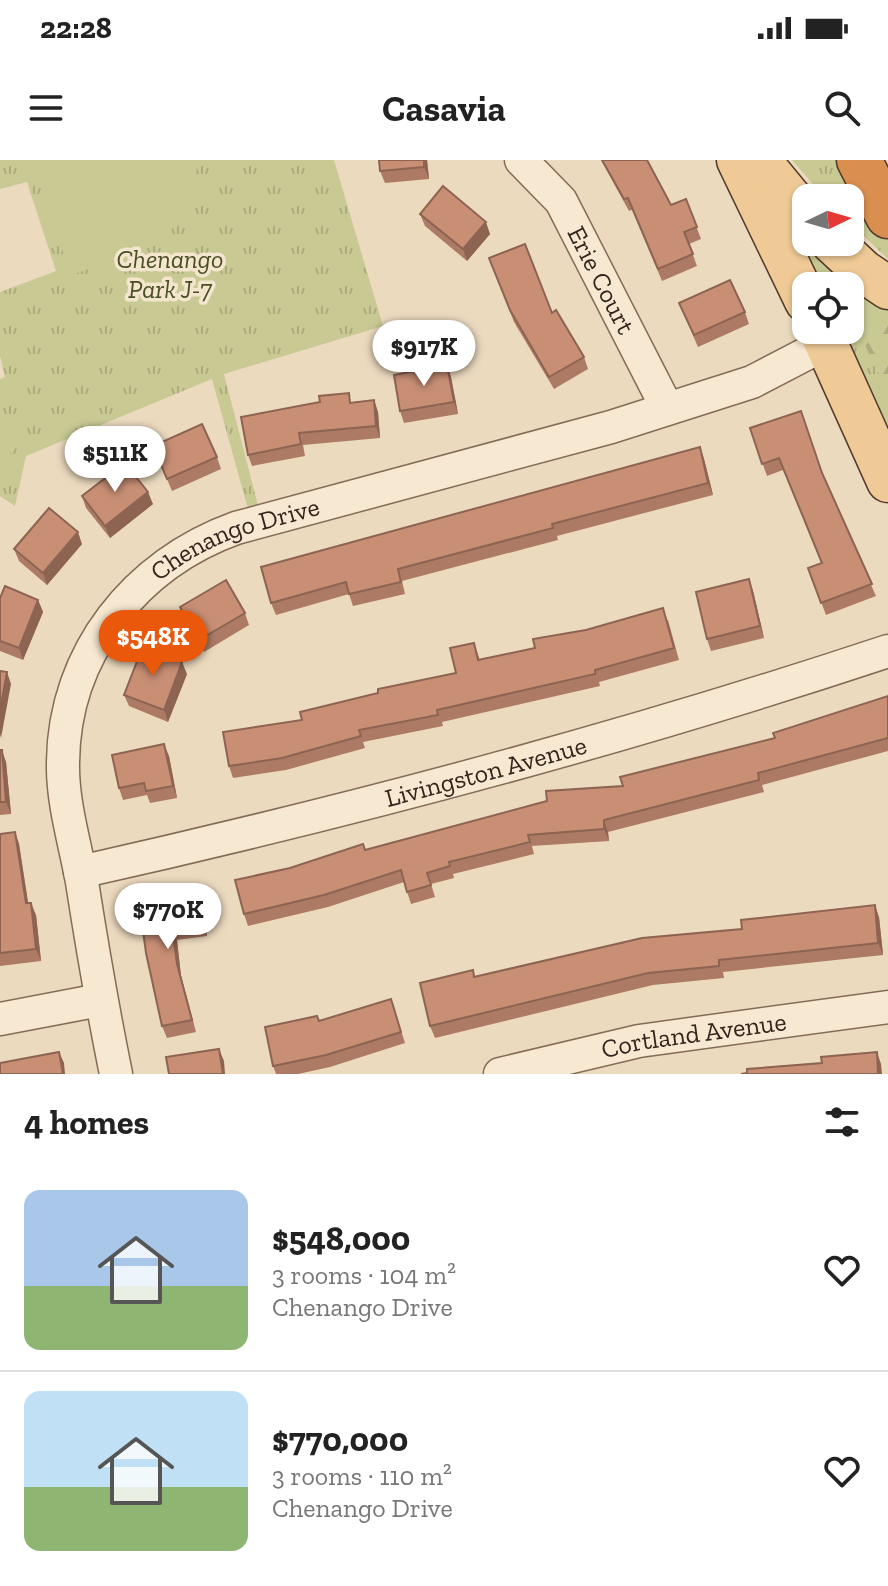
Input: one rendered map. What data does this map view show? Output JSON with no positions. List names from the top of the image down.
{
  "streets": {
    "street": [
      "Erie Court",
      "Chenango Drive",
      "Livingston Avenue",
      "Cortland Avenue"
    ]
  },
  "crossings": [
    ["Erie Court", "Chenango Drive"],
    ["Chenango Drive", "Livingston Avenue"]
  ],
  "parks": ["Chenango Park J-7"],
  "north": "right",
  "page": {
    "status": "22:28",
    "header": "Casavia",
    "price": [
      "$917K",
      "$511K",
      "$548K",
      "$770K"
    ],
    "heading": "4 homes",
    "list": [
      {
        "name": "$548,000",
        "note": "3 rooms · 104 m² · Chenango Drive"
      },
      {
        "name": "$770,000",
        "note": "3 rooms · 110 m² · Chenango Drive"
      }
    ]
  }
}
